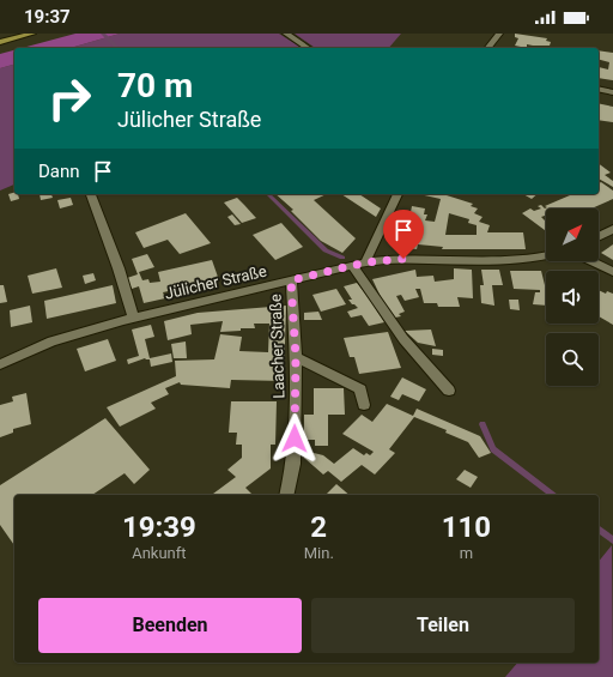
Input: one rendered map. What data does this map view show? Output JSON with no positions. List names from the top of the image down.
{
  "streets": {
    "street": ["Jülicher Straße", "Laacher Straße"]
  },
  "crossings": [
    ["Jülicher Straße", "Laacher Straße"]
  ],
  "north": "top right",
  "page": {
    "status": "19:37",
    "turn": ["70 m", "Jülicher Straße"],
    "then": "Dann",
    "eta": [
      "19:39",
      "Ankunft",
      "2",
      "Min.",
      "110",
      "m"
    ],
    "buttons": ["Beenden", "Teilen"]
  }
}
